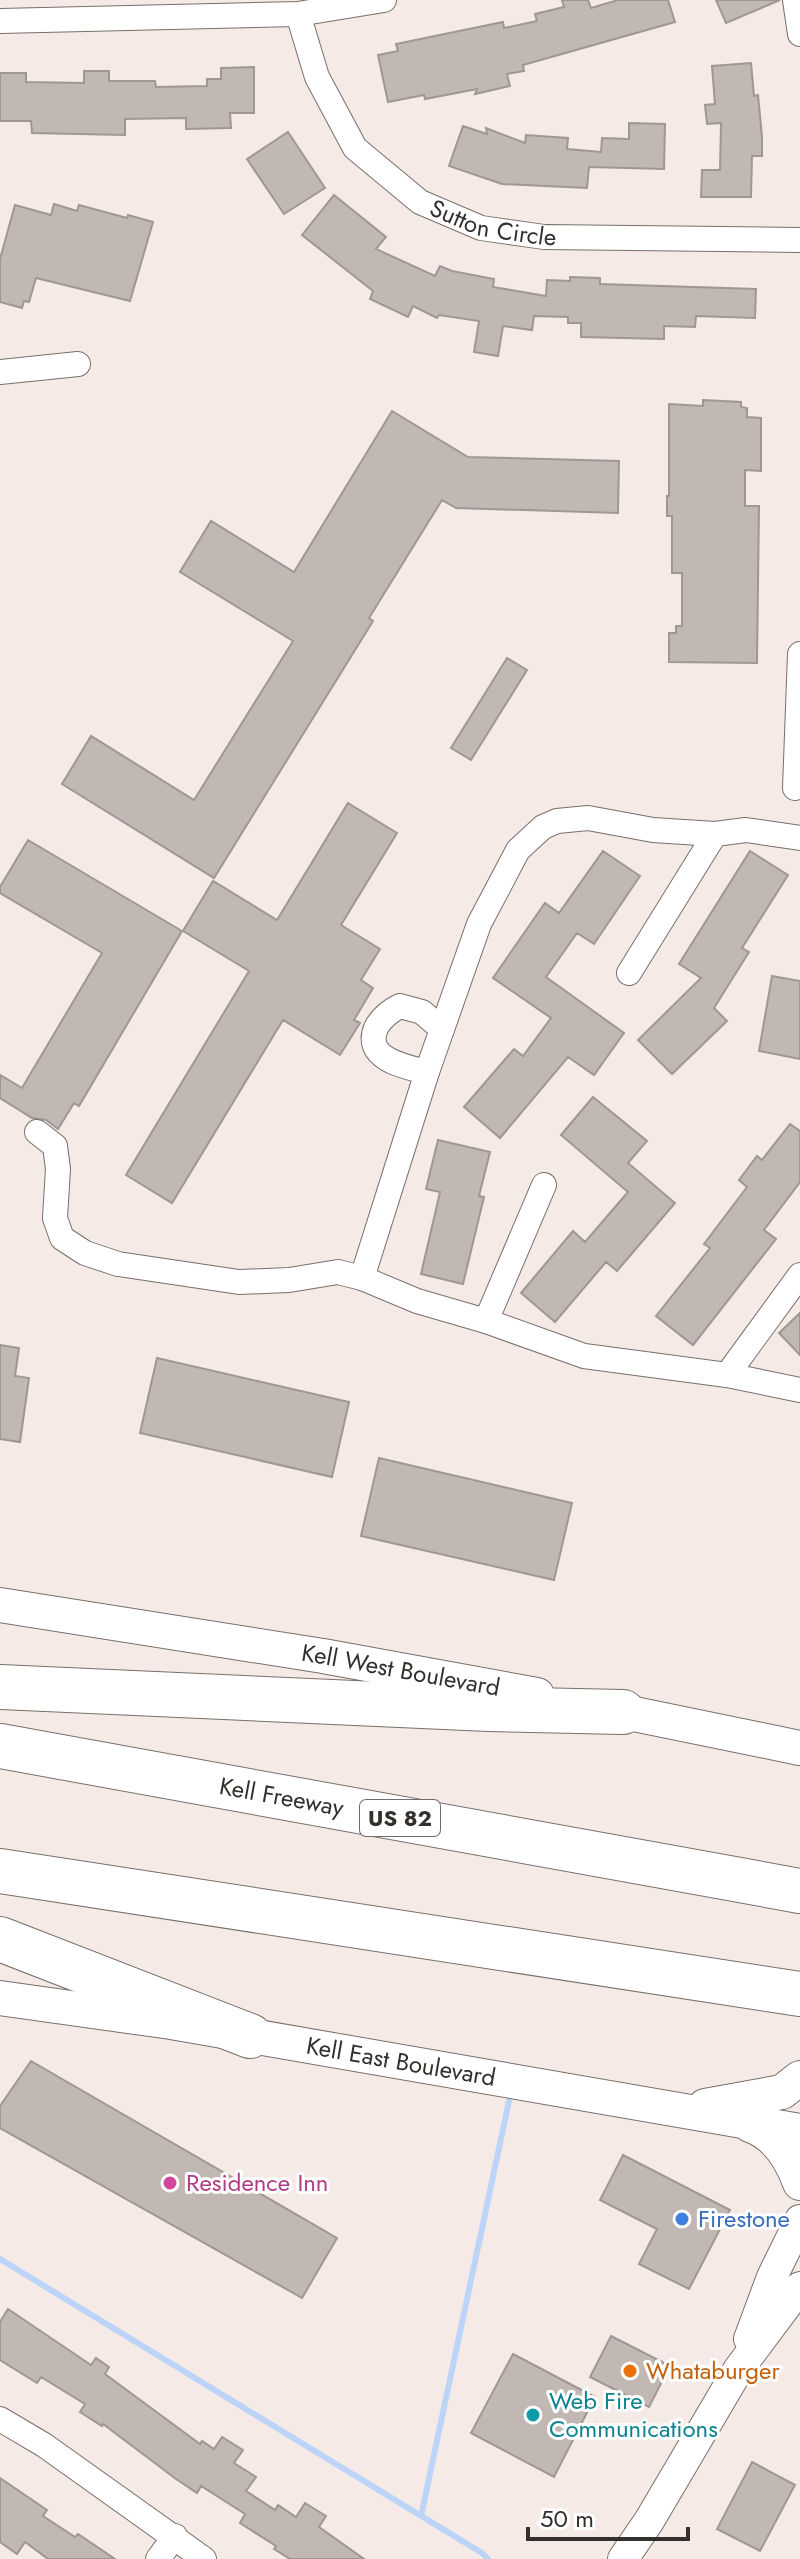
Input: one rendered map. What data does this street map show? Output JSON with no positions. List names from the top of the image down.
{
  "streets": {
    "highway": ["Kell Freeway", "US 82"],
    "main road": ["Kell West Boulevard", "Kell East Boulevard"],
    "street": ["Sutton Circle"]
  },
  "places": [
    "Residence Inn",
    "Firestone",
    "Whataburger",
    "Web Fire Communications"
  ],
  "scale_bar": "50 m"
}
